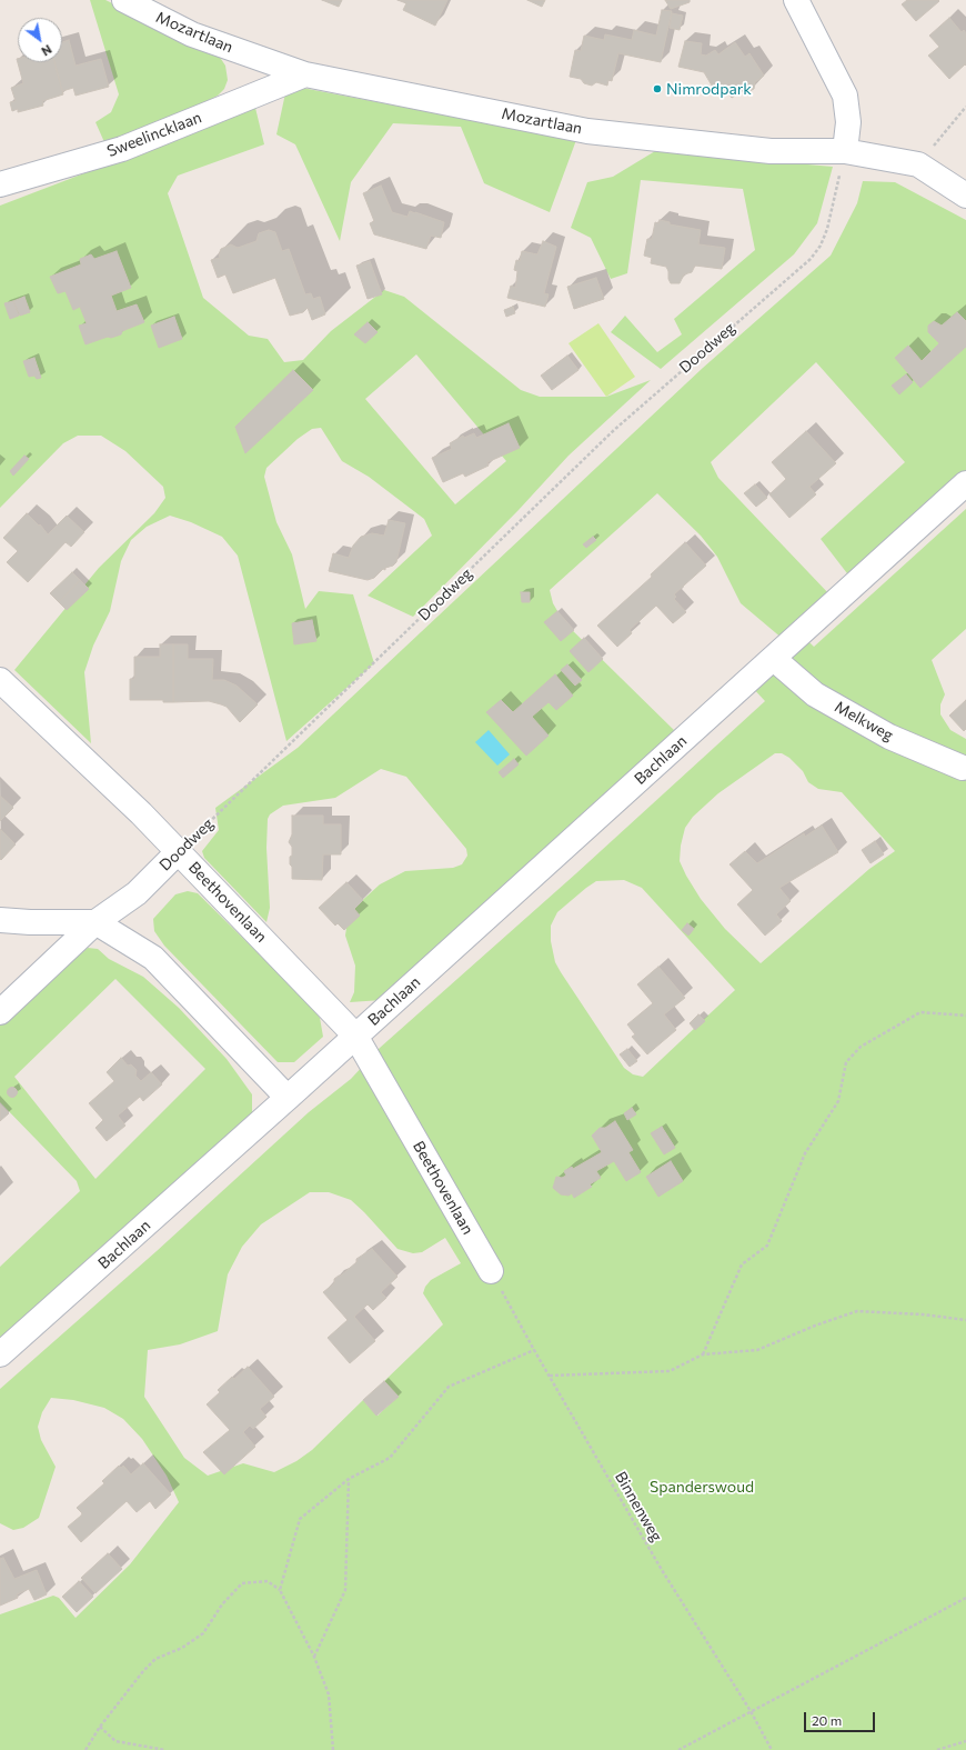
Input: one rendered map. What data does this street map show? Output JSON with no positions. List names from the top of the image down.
{
  "streets": {
    "street": [
      "Mozartlaan",
      "Sweelincklaan",
      "Doodweg",
      "Melkweg",
      "Bachlaan",
      "Beethovenlaan"
    ],
    "path": ["Binnenweg"]
  },
  "crossings": [
    ["Mozartlaan", "Sweelincklaan"],
    ["Mozartlaan", "Doodweg"],
    ["Doodweg", "Beethovenlaan"],
    ["Melkweg", "Bachlaan"],
    ["Bachlaan", "Beethovenlaan"],
    ["Beethovenlaan", "Binnenweg"]
  ],
  "parks": ["Spanderswoud"],
  "places": ["Nimrodpark"],
  "scale_bar": "20 m",
  "north": "bottom right"
}
